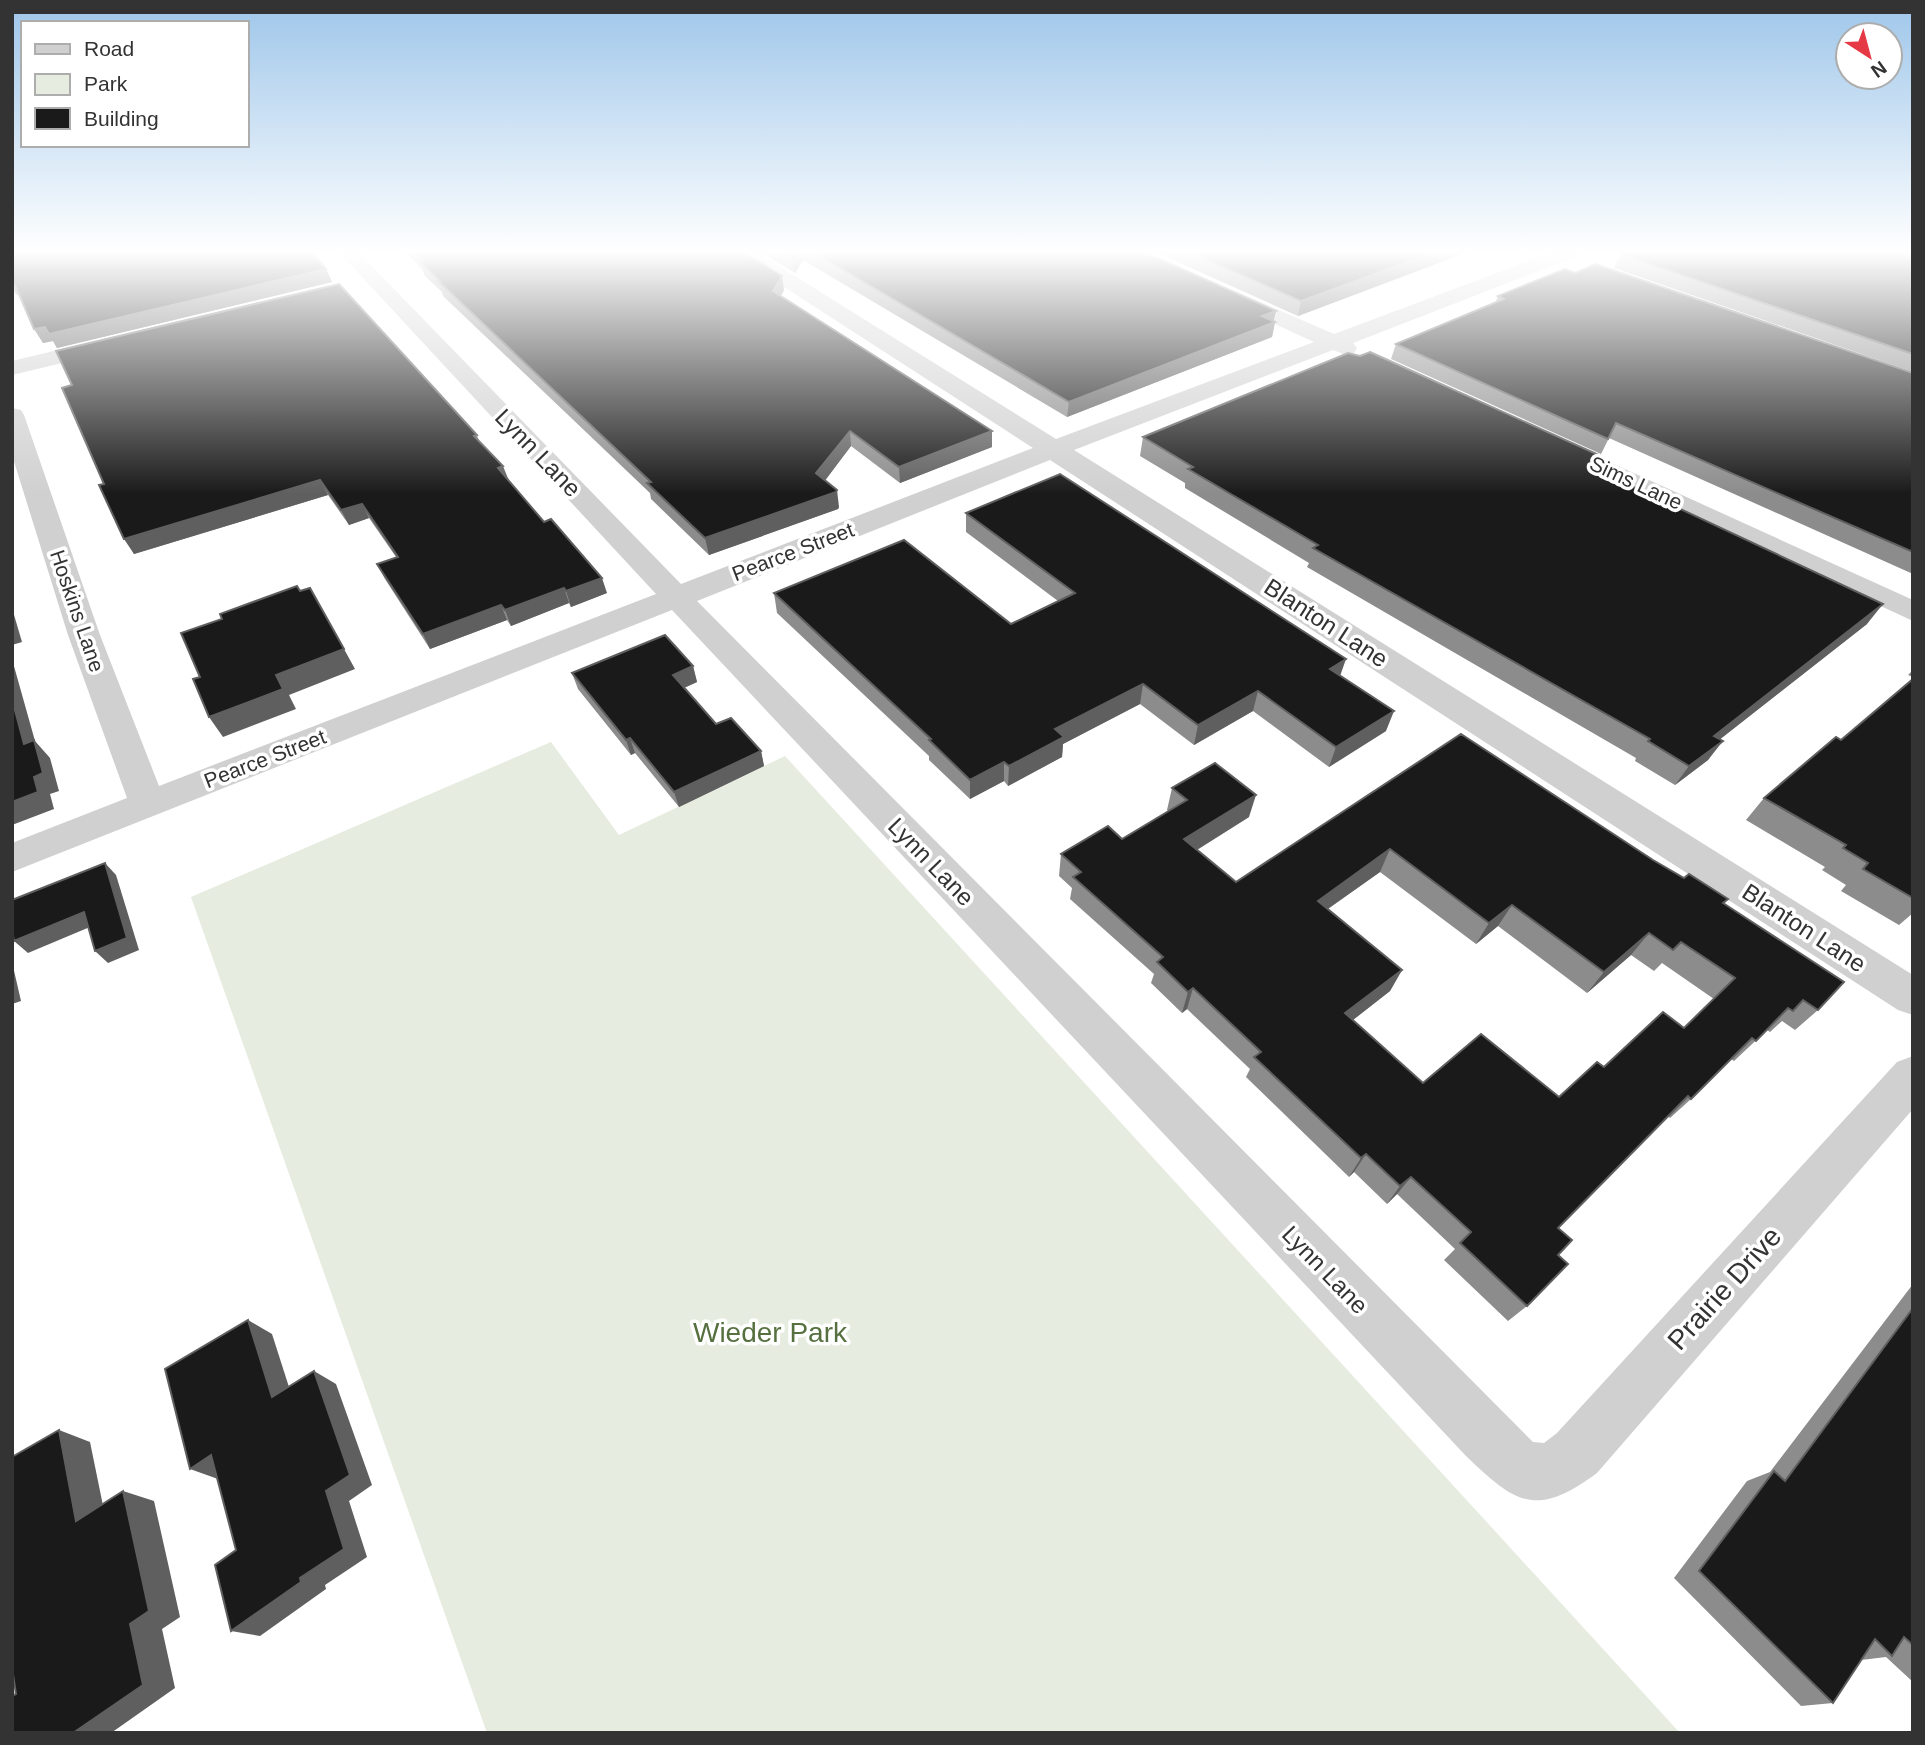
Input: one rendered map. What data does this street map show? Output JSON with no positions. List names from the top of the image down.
{
  "streets": {
    "street": [
      "Lynn Lane",
      "Sims Lane",
      "Pearce Street",
      "Hoskins Lane",
      "Blanton Lane",
      "Prairie Drive"
    ]
  },
  "crossings": [
    ["Lynn Lane", "Pearce Street"],
    ["Lynn Lane", "Prairie Drive"],
    ["Pearce Street", "Hoskins Lane"],
    ["Pearce Street", "Blanton Lane"]
  ],
  "parks": ["Wieder Park"],
  "legend": ["Road", "Park", "Building"],
  "north": "bottom right"
}
